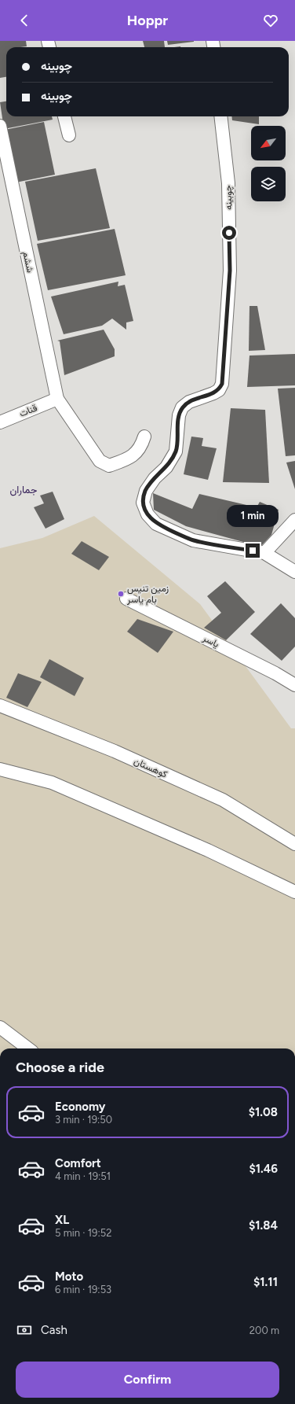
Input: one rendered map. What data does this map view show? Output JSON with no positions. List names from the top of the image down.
{
  "streets": {
    "street": [
      "چوبینه",
      "ششم",
      "قنات",
      "یاسر",
      "کوهستان"
    ]
  },
  "crossings": [
    ["ششم", "قنات"]
  ],
  "districts": ["جماران"],
  "places": ["زمین تنیس بام یاسر"],
  "north": "bottom left",
  "page": {
    "header": "Hoppr",
    "banner": ["چوبینه", "چوبینه"],
    "bubble": "1 min",
    "heading": "Choose a ride",
    "list": [
      {
        "name": "Economy",
        "note": "3 min · 19:50",
        "value": "$1.08"
      },
      {
        "name": "Comfort",
        "note": "4 min · 19:51",
        "value": "$1.46"
      },
      {
        "name": "XL",
        "note": "5 min · 19:52",
        "value": "$1.84"
      },
      {
        "name": "Moto",
        "note": "6 min · 19:53",
        "value": "$1.11"
      }
    ],
    "pay": ["Cash", "200 m"],
    "buttons": "Confirm"
  }
}
